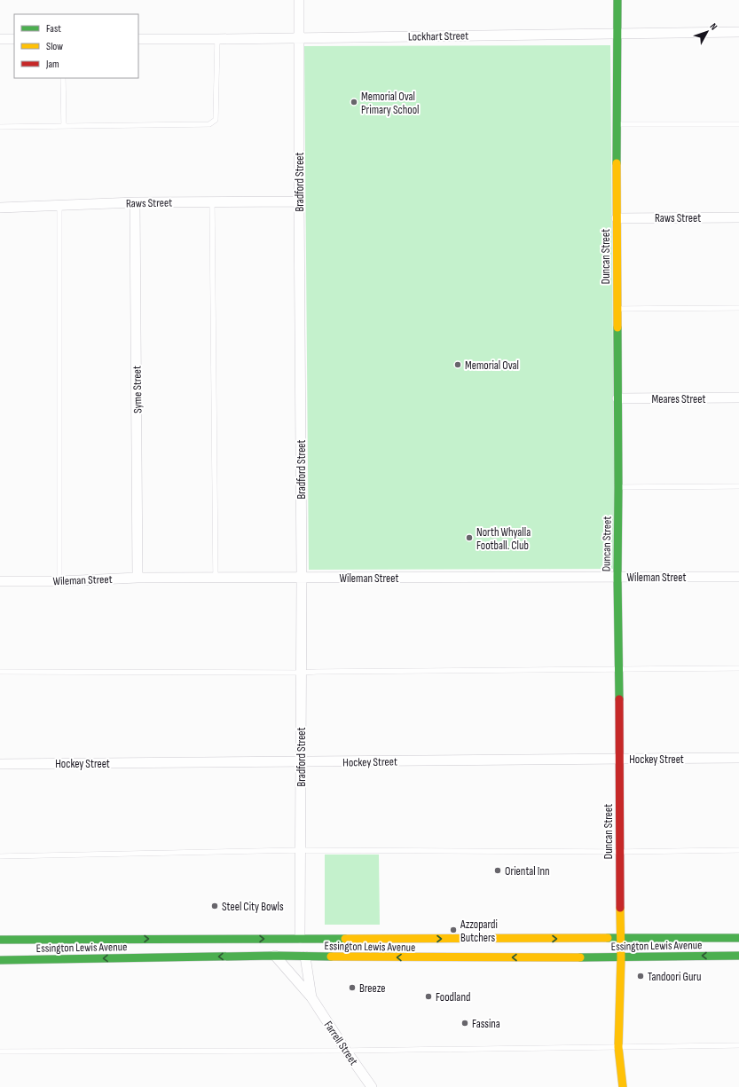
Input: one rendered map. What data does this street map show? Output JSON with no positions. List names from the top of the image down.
{
  "streets": {
    "street": [
      "Lockhart Street",
      "Bradford Street",
      "Raws Street",
      "Duncan Street",
      "Syme Street",
      "Meares Street",
      "Wileman Street",
      "Hockey Street",
      "Essington Lewis Avenue",
      "Farrell Street"
    ]
  },
  "crossings": [
    ["Lockhart Street", "Bradford Street"],
    ["Lockhart Street", "Duncan Street"],
    ["Bradford Street", "Raws Street"],
    ["Bradford Street", "Wileman Street"],
    ["Bradford Street", "Hockey Street"],
    ["Bradford Street", "Essington Lewis Avenue"],
    ["Bradford Street", "Farrell Street"],
    ["Raws Street", "Duncan Street"],
    ["Raws Street", "Syme Street"],
    ["Duncan Street", "Meares Street"],
    ["Duncan Street", "Wileman Street"],
    ["Duncan Street", "Hockey Street"],
    ["Duncan Street", "Essington Lewis Avenue"],
    ["Syme Street", "Wileman Street"],
    ["Essington Lewis Avenue", "Farrell Street"]
  ],
  "places": [
    "Memorial Oval Primary School",
    "Memorial Oval",
    "North Whyalla Football. Club",
    "Oriental Inn",
    "Steel City Bowls",
    "Azzopardi Butchers",
    "Tandoori Guru",
    "Breeze",
    "Foodland",
    "Fassina"
  ],
  "legend": ["Fast", "Slow", "Jam"],
  "north": "top right"
}
